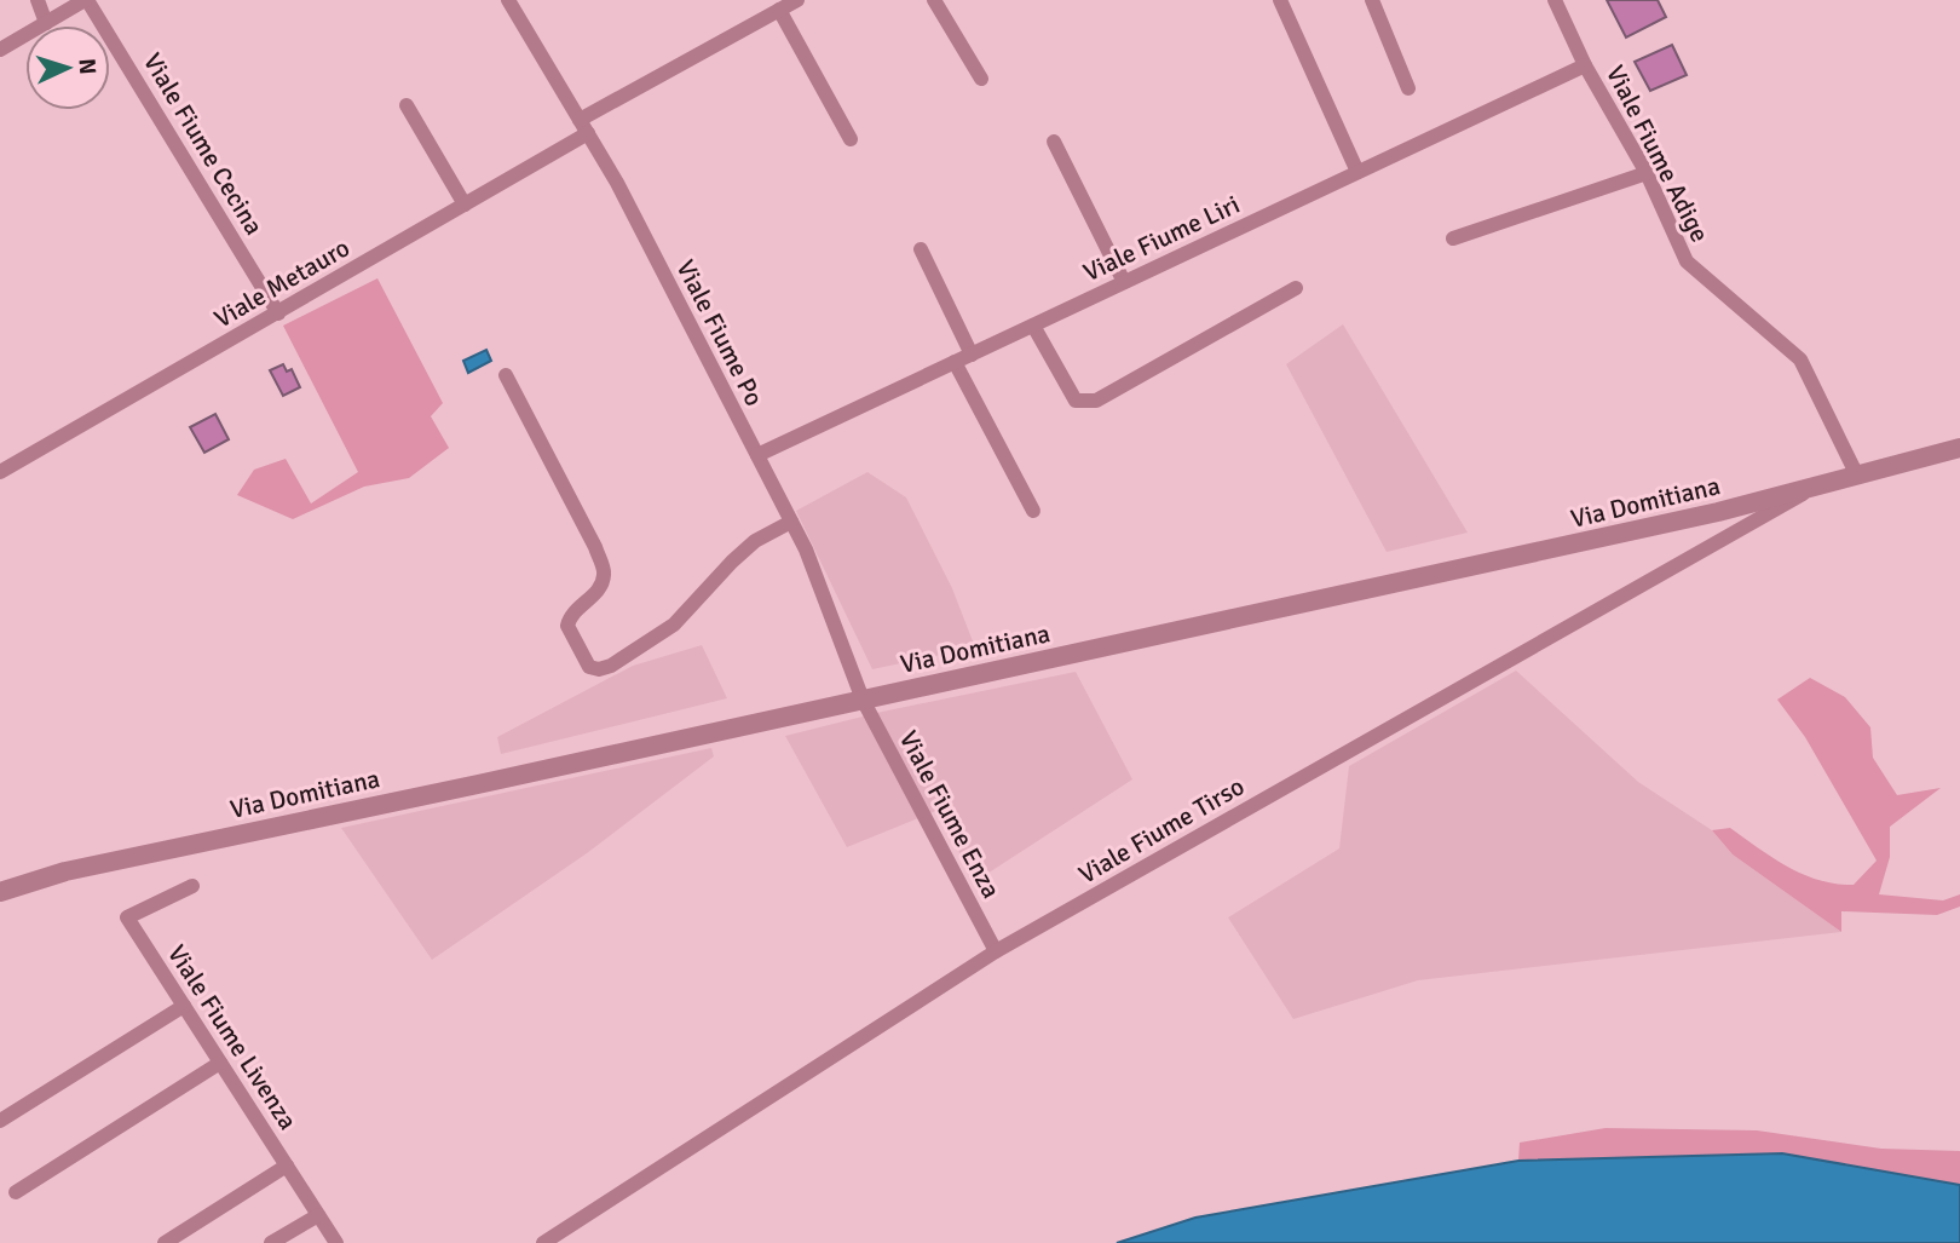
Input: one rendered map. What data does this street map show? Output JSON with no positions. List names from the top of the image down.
{
  "streets": {
    "street": [
      "Viale Fiume Cecina",
      "Viale Fiume Adige",
      "Viale Fiume Liri",
      "Viale Metauro",
      "Viale Fiume Po",
      "Via Domitiana",
      "Viale Fiume Enza",
      "Viale Fiume Tirso",
      "Viale Fiume Livenza"
    ]
  },
  "crossings": [
    ["Viale Fiume Cecina", "Viale Metauro"],
    ["Viale Fiume Adige", "Viale Fiume Liri"],
    ["Viale Fiume Adige", "Via Domitiana"],
    ["Viale Fiume Liri", "Viale Fiume Po"],
    ["Viale Metauro", "Viale Fiume Po"],
    ["Viale Fiume Po", "Via Domitiana"],
    ["Viale Fiume Po", "Viale Fiume Enza"],
    ["Via Domitiana", "Viale Fiume Enza"],
    ["Via Domitiana", "Viale Fiume Tirso"],
    ["Viale Fiume Enza", "Viale Fiume Tirso"]
  ],
  "north": "right"
}
